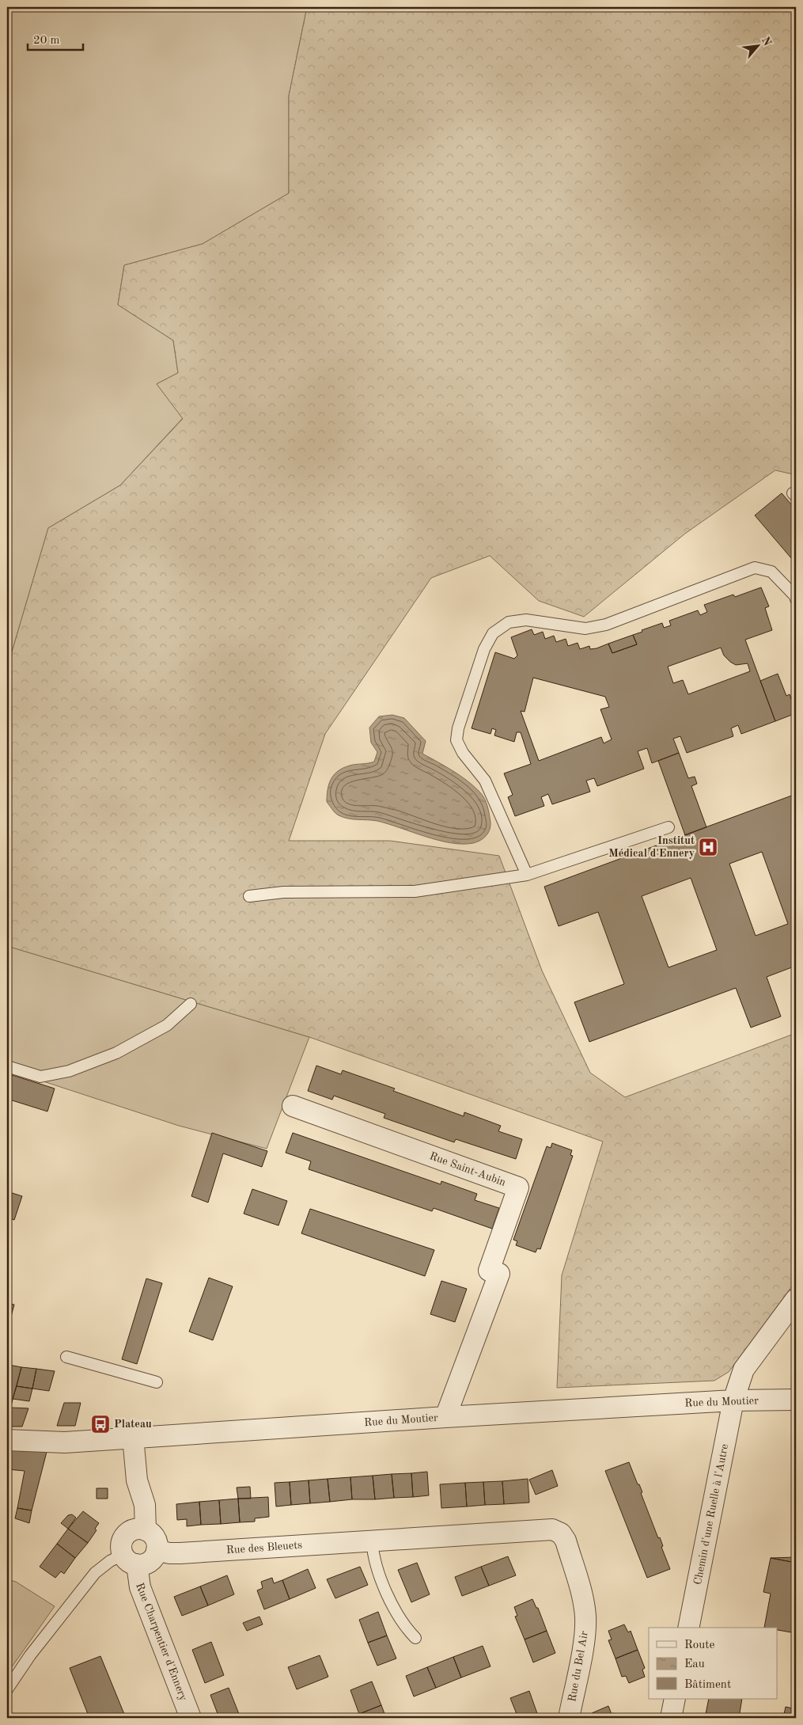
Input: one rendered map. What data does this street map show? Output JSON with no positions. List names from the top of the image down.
{
  "streets": {
    "street": [
      "Rue Saint-Aubin",
      "Rue du Moutier",
      "Chemin d'une Ruelle à l'Autre",
      "Rue des Bleuets",
      "Rue Charpentier d'Ennery",
      "Rue du Bel Air"
    ]
  },
  "crossings": [
    ["Rue Saint-Aubin", "Rue du Moutier"],
    ["Rue du Moutier", "Chemin d'une Ruelle à l'Autre"],
    ["Rue des Bleuets", "Rue Charpentier d'Ennery"],
    ["Rue des Bleuets", "Rue du Bel Air"]
  ],
  "places": {
    "hospital": ["Institut Médical d'Ennery"],
    "bus stop": ["Plateau"]
  },
  "legend": ["Route", "Eau", "Bâtiment"],
  "scale_bar": "20 m",
  "north": "top right"
}
